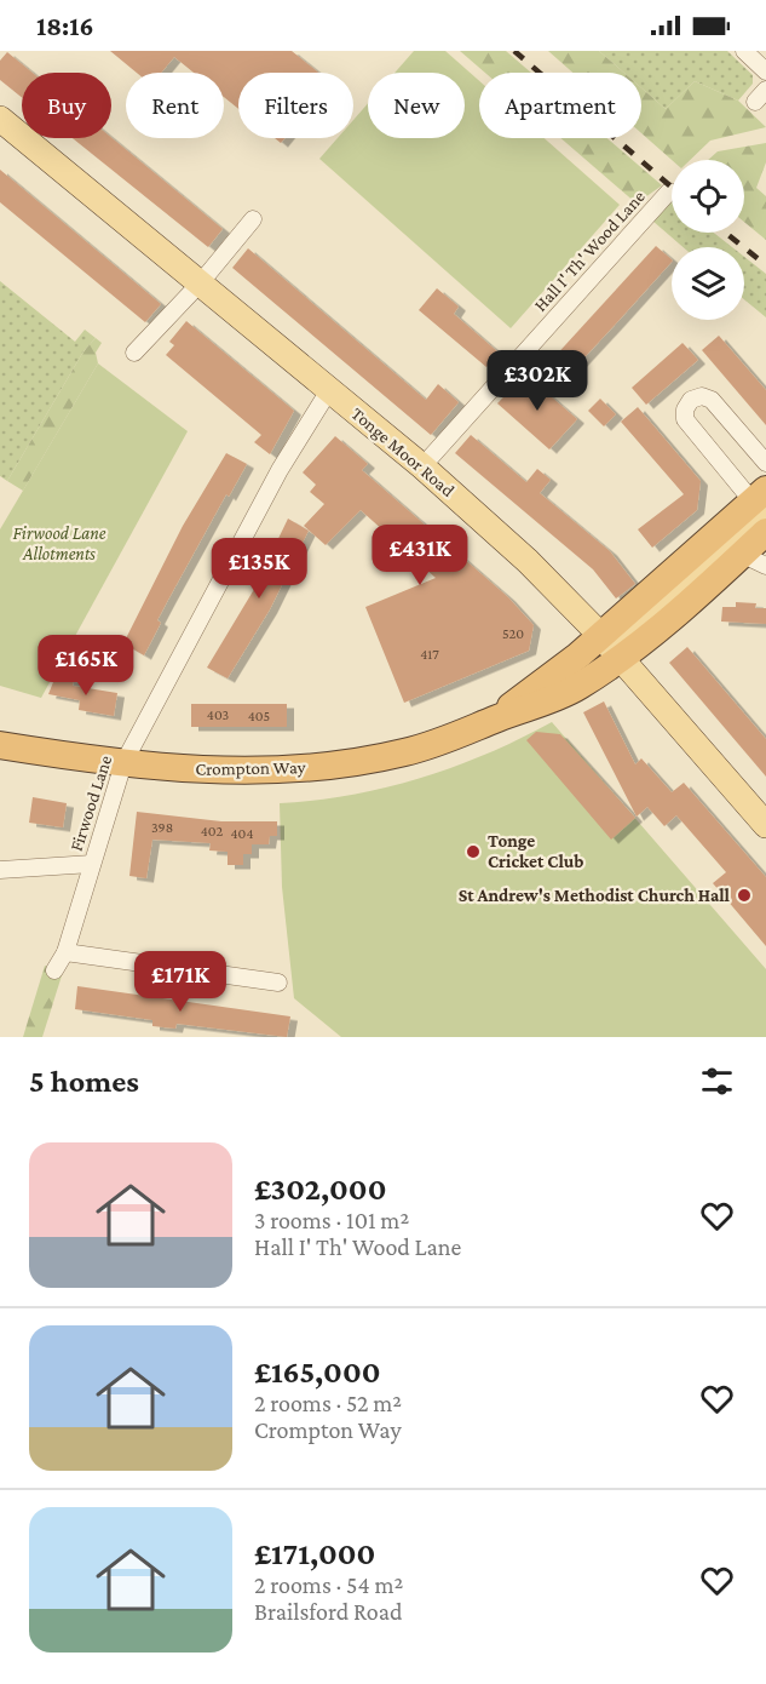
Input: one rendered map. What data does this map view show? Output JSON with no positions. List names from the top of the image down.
{
  "streets": {
    "highway": ["Crompton Way"],
    "main road": ["Tonge Moor Road"],
    "street": ["Hall I' Th' Wood Lane", "Firwood Lane"]
  },
  "crossings": [
    ["Hall I' Th' Wood Lane", "Tonge Moor Road"],
    ["Tonge Moor Road", "Crompton Way"],
    ["Tonge Moor Road", "Firwood Lane"],
    ["Crompton Way", "Firwood Lane"]
  ],
  "parks": ["Firwood Lane Allotments"],
  "places": ["Tonge Cricket Club", "St Andrew's Methodist Church Hall"],
  "house_numbers": [
    "520",
    "417",
    "403",
    "405",
    "398",
    "402",
    "404"
  ],
  "page": {
    "status": "18:16",
    "chip": [
      "Buy",
      "Rent",
      "Filters",
      "New",
      "Apartment"
    ],
    "price": [
      "£302K",
      "£431K",
      "£135K",
      "£165K",
      "£171K"
    ],
    "heading": "5 homes",
    "list": [
      {
        "name": "£302,000",
        "note": "3 rooms · 101 m² · Hall I' Th' Wood Lane"
      },
      {
        "name": "£165,000",
        "note": "2 rooms · 52 m² · Crompton Way"
      },
      {
        "name": "£171,000",
        "note": "2 rooms · 54 m² · Brailsford Road"
      }
    ]
  }
}
